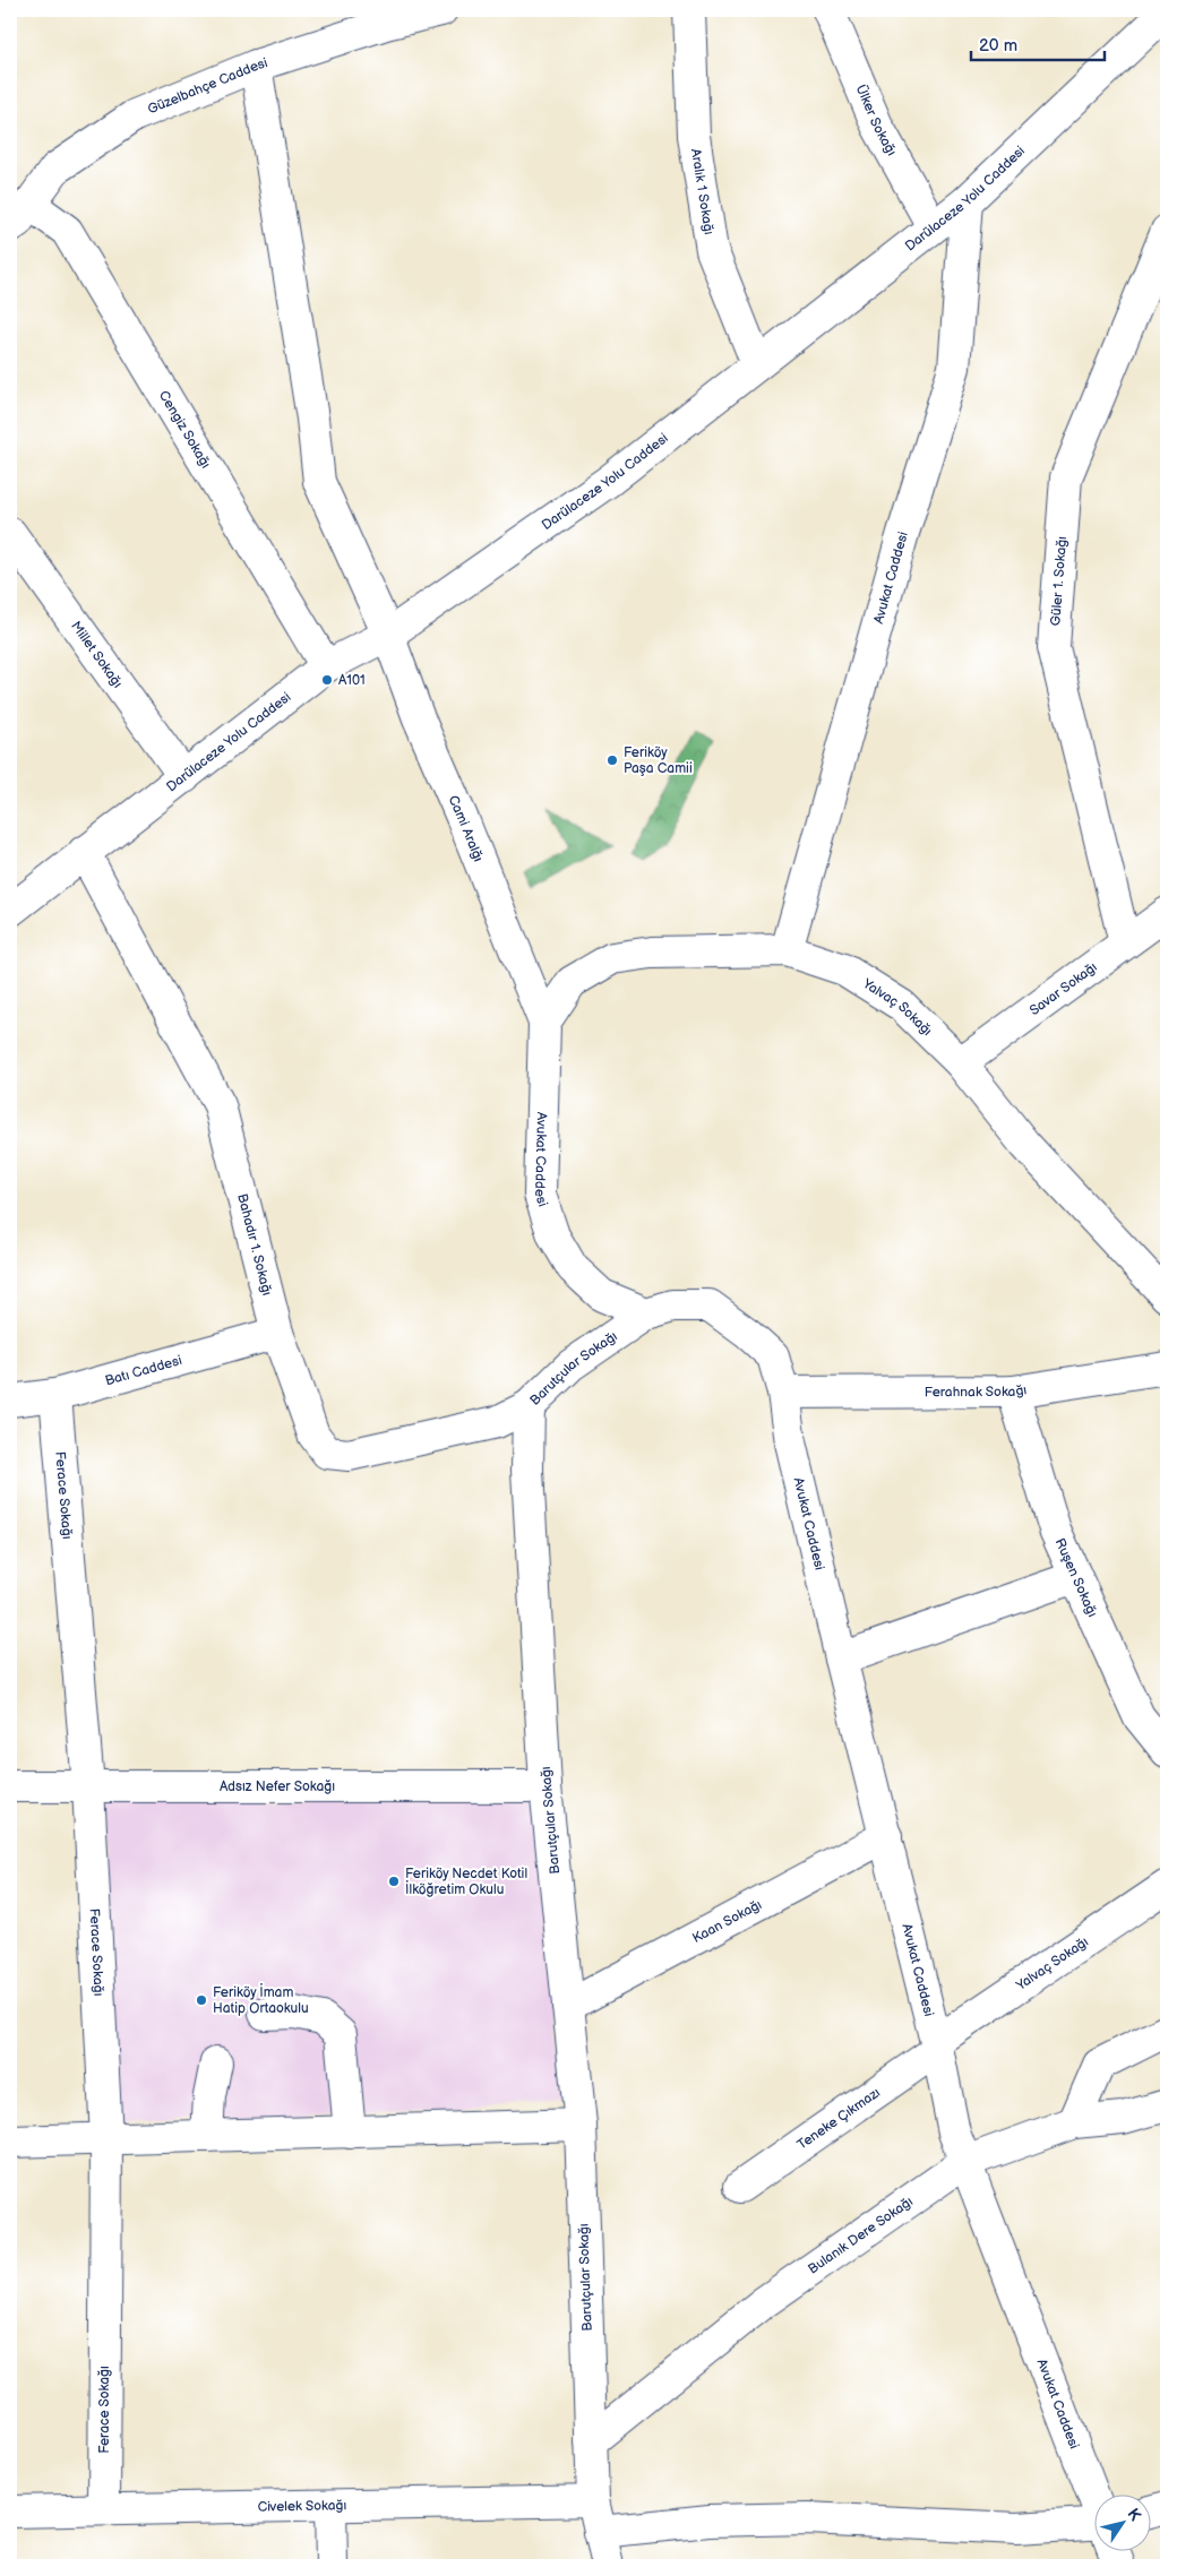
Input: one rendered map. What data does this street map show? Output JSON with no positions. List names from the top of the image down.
{
  "streets": {
    "street": [
      "Güzelbahçe Caddesi",
      "Ülker Sokağı",
      "Aralık 1 Sokağı",
      "Darülaceze Yolu Caddesi",
      "Cengiz Sokağı",
      "Avukat Caddesi",
      "Güler 1. Sokağı",
      "Millet Sokağı",
      "Cami Aralğı",
      "Savar Sokağı",
      "Yalvaç Sokağı",
      "Bahadır 1. Sokağı",
      "Barutçular Sokağı",
      "Batı Caddesi",
      "Ferahnak Sokağı",
      "Ferace Sokağı",
      "Ruşen Sokağı",
      "Adsız Nefer Sokağı",
      "Kaan Sokağı",
      "Teneke Çıkmazı",
      "Bulanık Dere Sokağı",
      "Civelek Sokağı"
    ]
  },
  "crossings": [
    ["Güzelbahçe Caddesi", "Cengiz Sokağı"],
    ["Güzelbahçe Caddesi", "Cami Aralğı"],
    ["Ülker Sokağı", "Darülaceze Yolu Caddesi"],
    ["Aralık 1 Sokağı", "Darülaceze Yolu Caddesi"],
    ["Darülaceze Yolu Caddesi", "Cengiz Sokağı"],
    ["Darülaceze Yolu Caddesi", "Avukat Caddesi"],
    ["Darülaceze Yolu Caddesi", "Millet Sokağı"],
    ["Darülaceze Yolu Caddesi", "Cami Aralğı"],
    ["Darülaceze Yolu Caddesi", "Bahadır 1. Sokağı"],
    ["Avukat Caddesi", "Cami Aralğı"],
    ["Avukat Caddesi", "Yalvaç Sokağı"],
    ["Avukat Caddesi", "Barutçular Sokağı"],
    ["Avukat Caddesi", "Ferahnak Sokağı"],
    ["Avukat Caddesi", "Kaan Sokağı"],
    ["Avukat Caddesi", "Teneke Çıkmazı"],
    ["Avukat Caddesi", "Bulanık Dere Sokağı"],
    ["Güler 1. Sokağı", "Savar Sokağı"],
    ["Cami Aralğı", "Yalvaç Sokağı"],
    ["Savar Sokağı", "Yalvaç Sokağı"],
    ["Yalvaç Sokağı", "Teneke Çıkmazı"],
    ["Bahadır 1. Sokağı", "Barutçular Sokağı"],
    ["Bahadır 1. Sokağı", "Batı Caddesi"],
    ["Barutçular Sokağı", "Ferahnak Sokağı"],
    ["Barutçular Sokağı", "Adsız Nefer Sokağı"],
    ["Barutçular Sokağı", "Kaan Sokağı"],
    ["Barutçular Sokağı", "Bulanık Dere Sokağı"],
    ["Barutçular Sokağı", "Civelek Sokağı"],
    ["Batı Caddesi", "Ferace Sokağı"],
    ["Ferahnak Sokağı", "Ruşen Sokağı"],
    ["Ferace Sokağı", "Adsız Nefer Sokağı"],
    ["Ferace Sokağı", "Civelek Sokağı"]
  ],
  "places": [
    "A101",
    "Feriköy Paşa Camii",
    "Feriköy Necdet Kotil İlköğretim Okulu",
    "Feriköy İmam Hatip Ortaokulu"
  ],
  "scale_bar": "20 m",
  "north": "top right"
}
